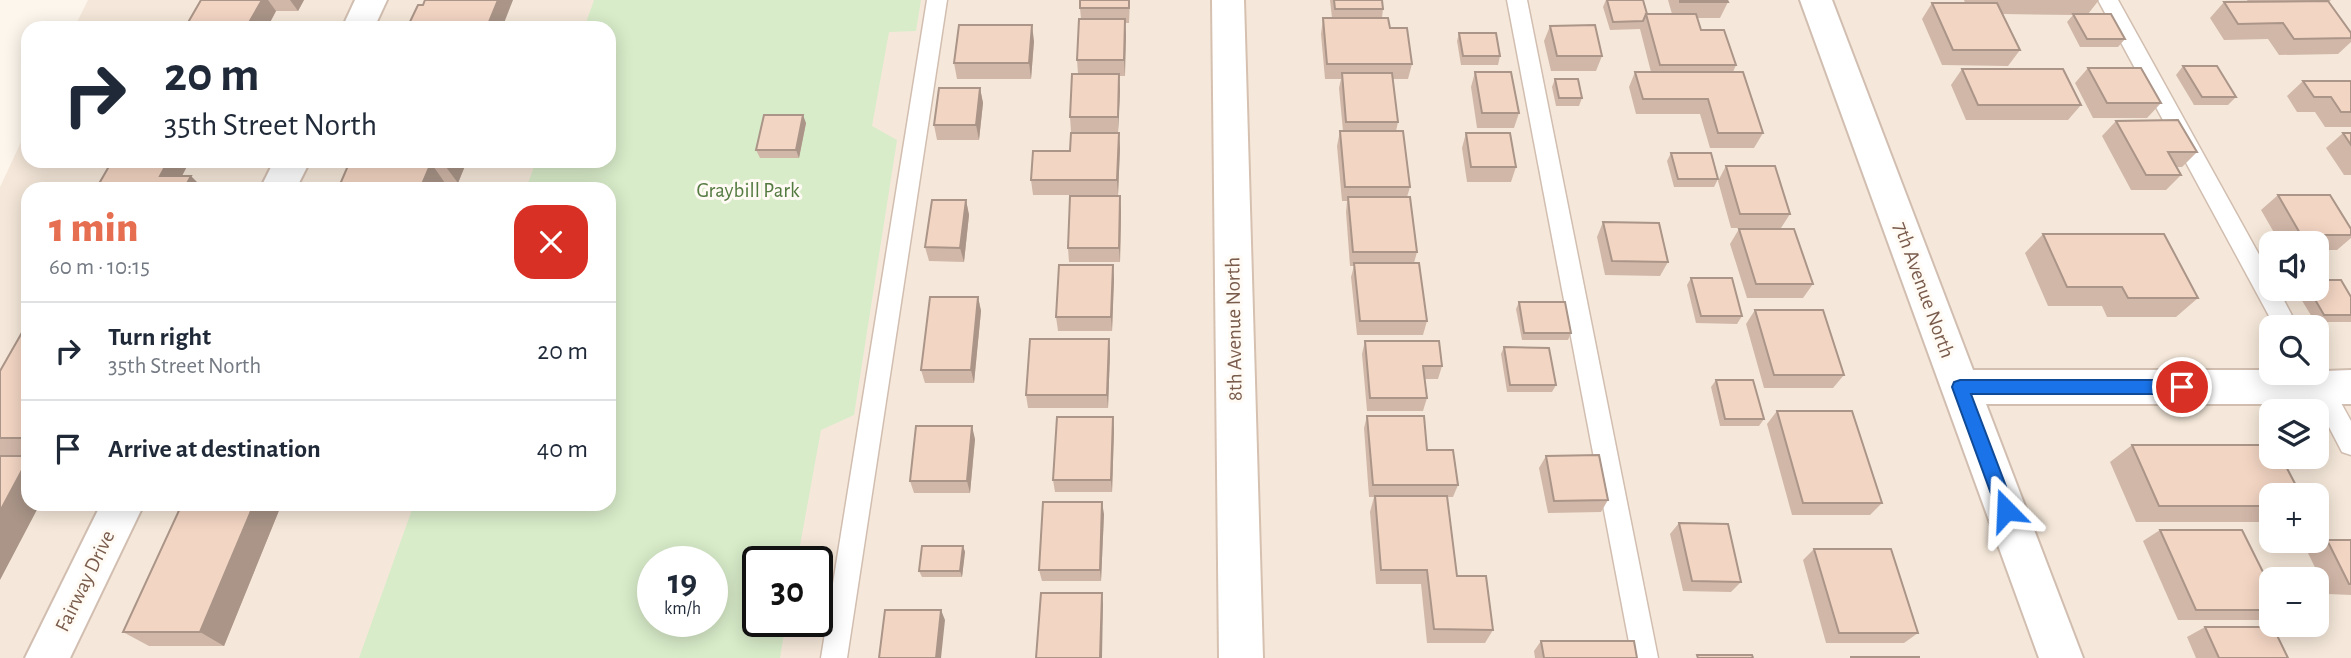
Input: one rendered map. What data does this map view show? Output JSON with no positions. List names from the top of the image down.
{
  "streets": {
    "street": ["7th Avenue North", "8th Avenue North", "Fairway Drive"]
  },
  "parks": ["Graybill Park"],
  "page": {
    "turn": ["20 m", "35th Street North"],
    "heading": ["1 min", "60 m · 10:15"],
    "map_buttons": ["+", "−"],
    "list": [
      {
        "name": "Turn right",
        "note": "35th Street North",
        "value": "20 m"
      },
      {
        "name": "Arrive at destination",
        "value": "40 m"
      }
    ],
    "speed": "19 km/h",
    "limit": "30"
  }
}
